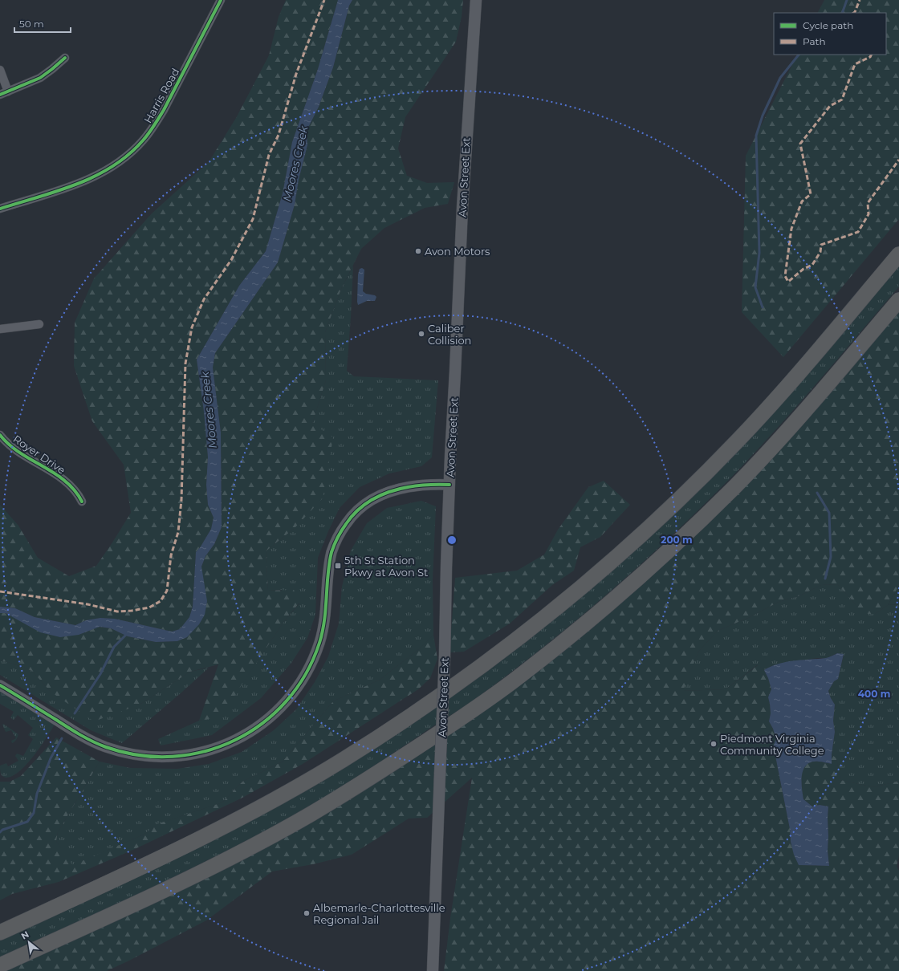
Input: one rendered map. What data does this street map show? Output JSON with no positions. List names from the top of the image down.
{
  "streets": {
    "main road": ["Avon Street Ext"],
    "street": ["Harris Road", "Royer Drive"]
  },
  "water": ["Moores Creek"],
  "places": {
    "other": [
      "Avon Motors",
      "Caliber Collision",
      "Piedmont Virginia Community College",
      "Albemarle-Charlottesville Regional Jail"
    ],
    "transit": ["5th St Station Pkwy at Avon St"]
  },
  "legend": ["Cycle path", "Path"],
  "scale_bar": "50 m",
  "north": "top left",
  "rings": ["200 m", "400 m"]
}
